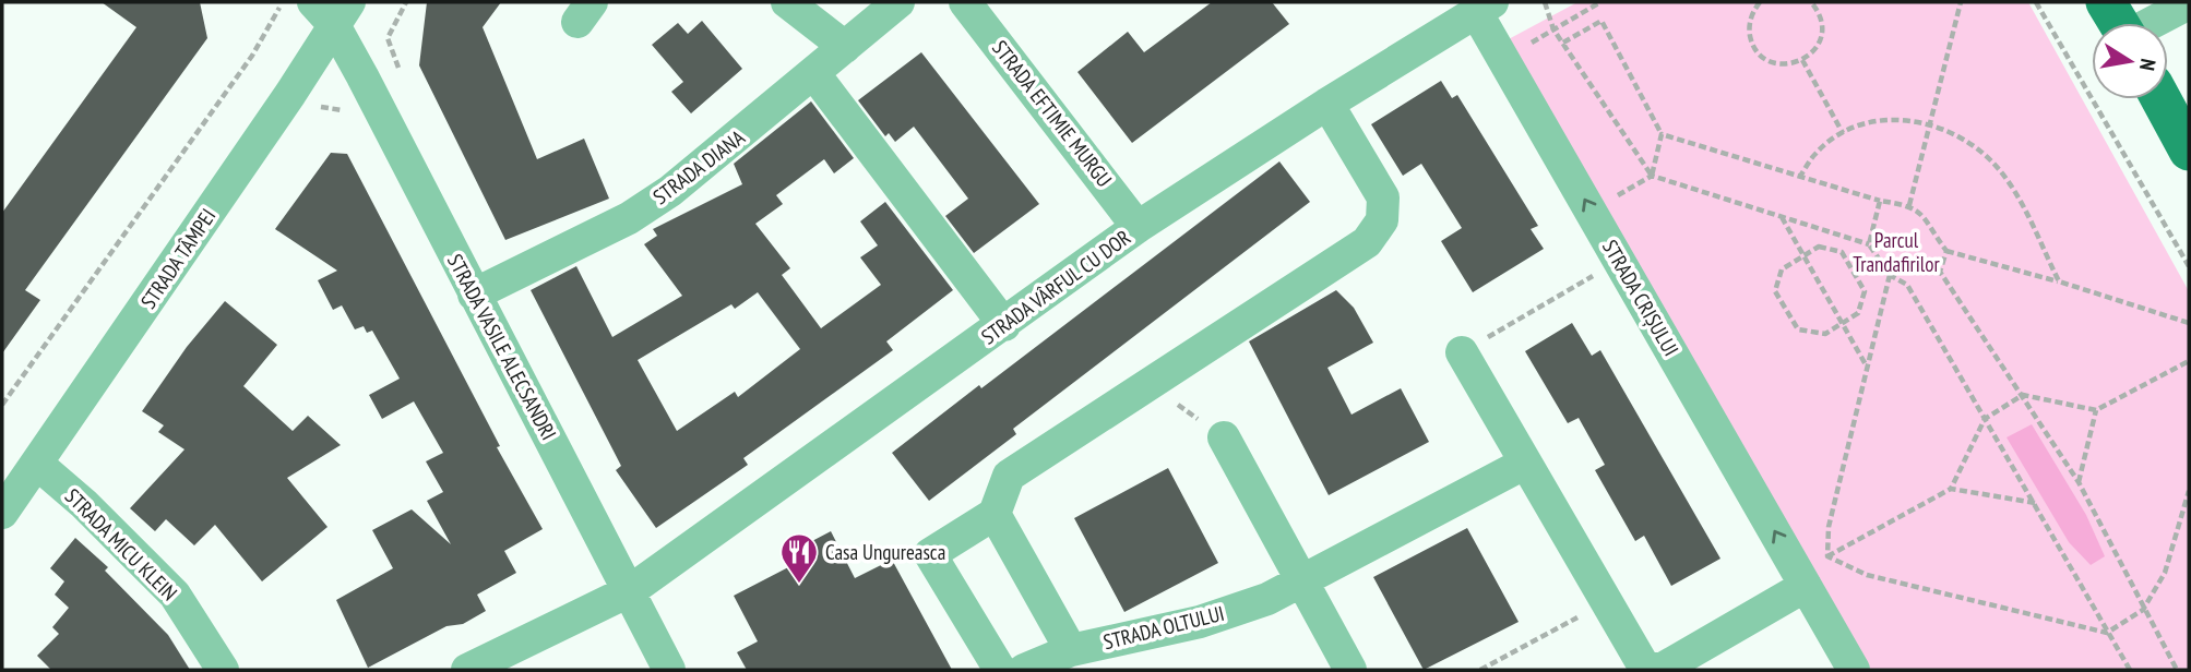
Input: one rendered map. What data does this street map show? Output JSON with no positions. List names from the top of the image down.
{
  "streets": {
    "street": [
      "STRADA EFTIMIE MURGU",
      "STRADA DIANA",
      "STRADA TÂMPEI",
      "STRADA VÂRFUL CU DOR",
      "STRADA CRIȘULUI",
      "STRADA VASILE ALECSANDRI",
      "STRADA MICU KLEIN",
      "STRADA OLTULUI"
    ]
  },
  "crossings": [
    ["STRADA EFTIMIE MURGU", "STRADA VÂRFUL CU DOR"],
    ["STRADA DIANA", "STRADA VASILE ALECSANDRI"],
    ["STRADA TÂMPEI", "STRADA VASILE ALECSANDRI"],
    ["STRADA TÂMPEI", "STRADA MICU KLEIN"],
    ["STRADA VÂRFUL CU DOR", "STRADA CRIȘULUI"],
    ["STRADA VÂRFUL CU DOR", "STRADA VASILE ALECSANDRI"]
  ],
  "parks": ["Parcul Trandafirilor"],
  "places": {
    "restaurant": ["Casa Ungureasca"]
  },
  "north": "right"
}
